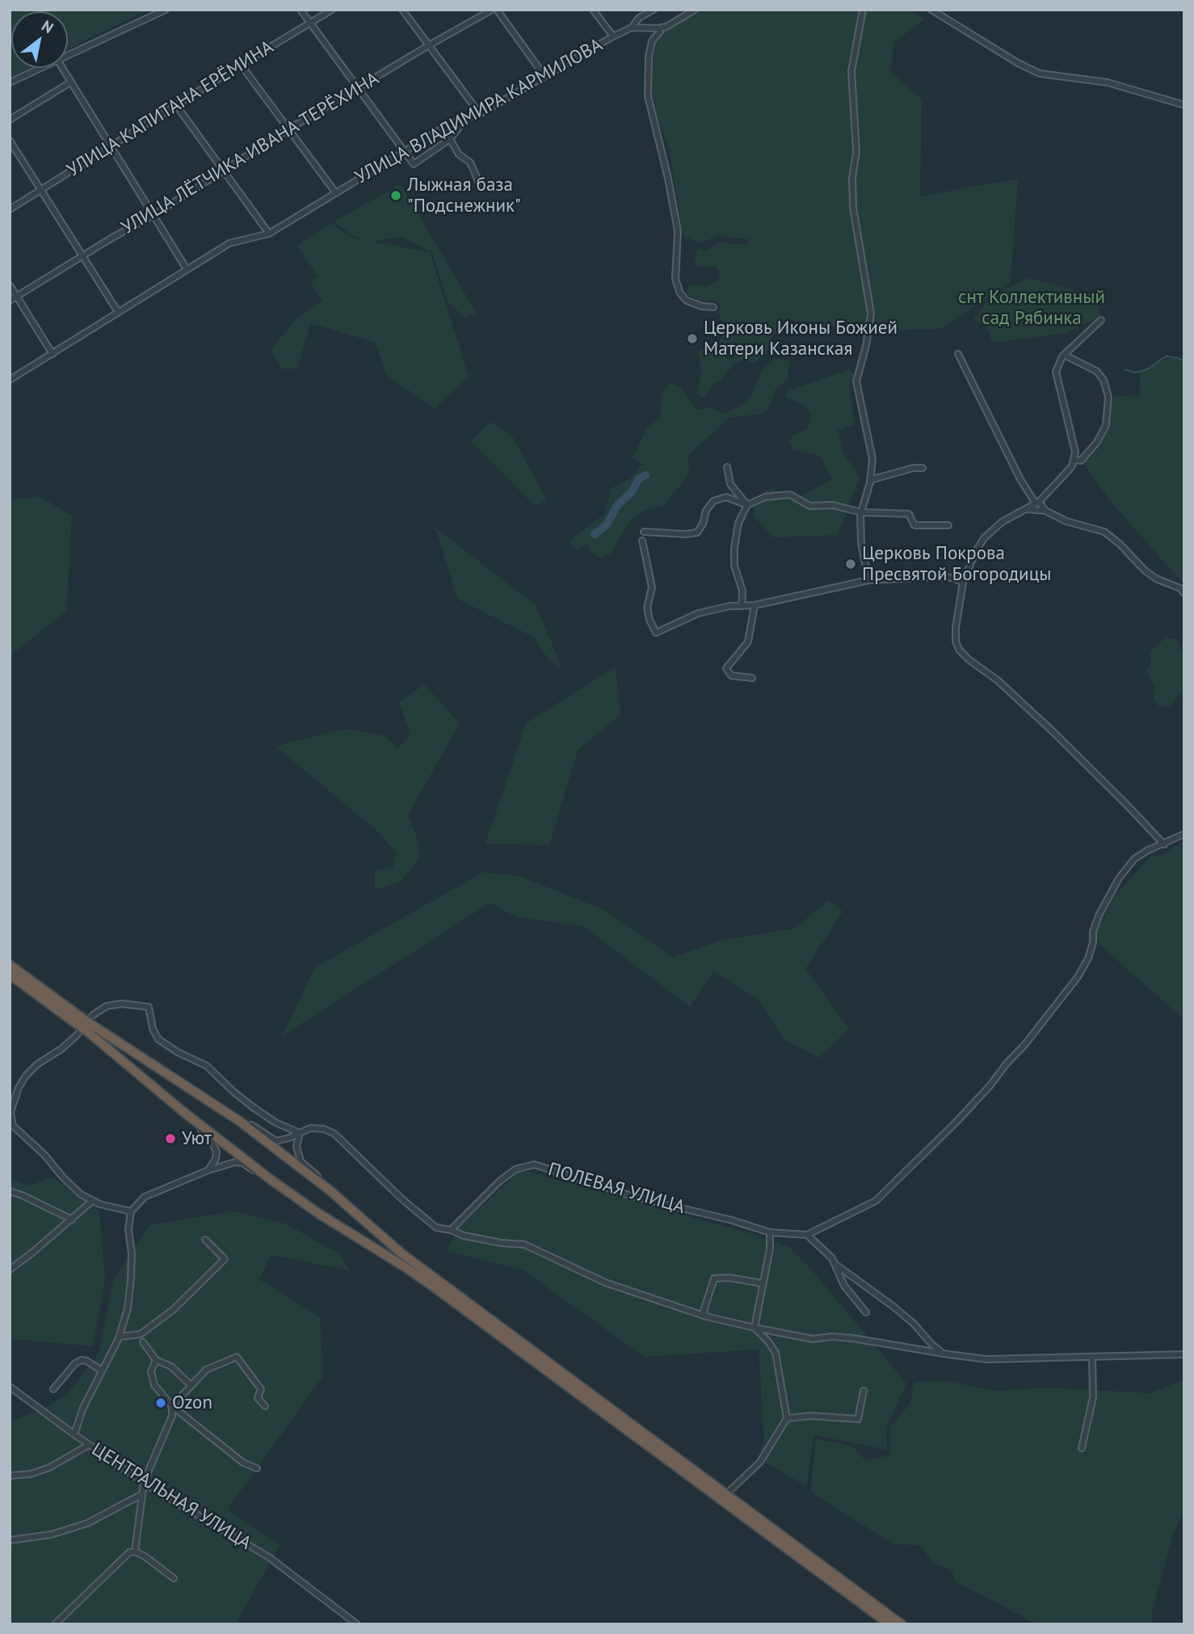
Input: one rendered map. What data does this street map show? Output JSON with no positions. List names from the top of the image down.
{
  "streets": {
    "street": [
      "УЛИЦА КАПИТАНА ЕРЁМИНА",
      "УЛИЦА ВЛАДИМИРА КАРМИЛОВА",
      "УЛИЦА ЛЁТЧИКА ИВАНА ТЕРЁХИНА",
      "ПОЛЕВАЯ УЛИЦА",
      "ЦЕНТРАЛЬНАЯ УЛИЦА"
    ]
  },
  "parks": ["снт Коллективный сад Рябинка"],
  "places": [
    "Лыжная база \"Подснежник\"",
    "Церковь Иконы Божией Матери Казанская",
    "Церковь Покрова Пресвятой Богородицы",
    "Уют",
    "Ozon"
  ],
  "north": "top right"
}
